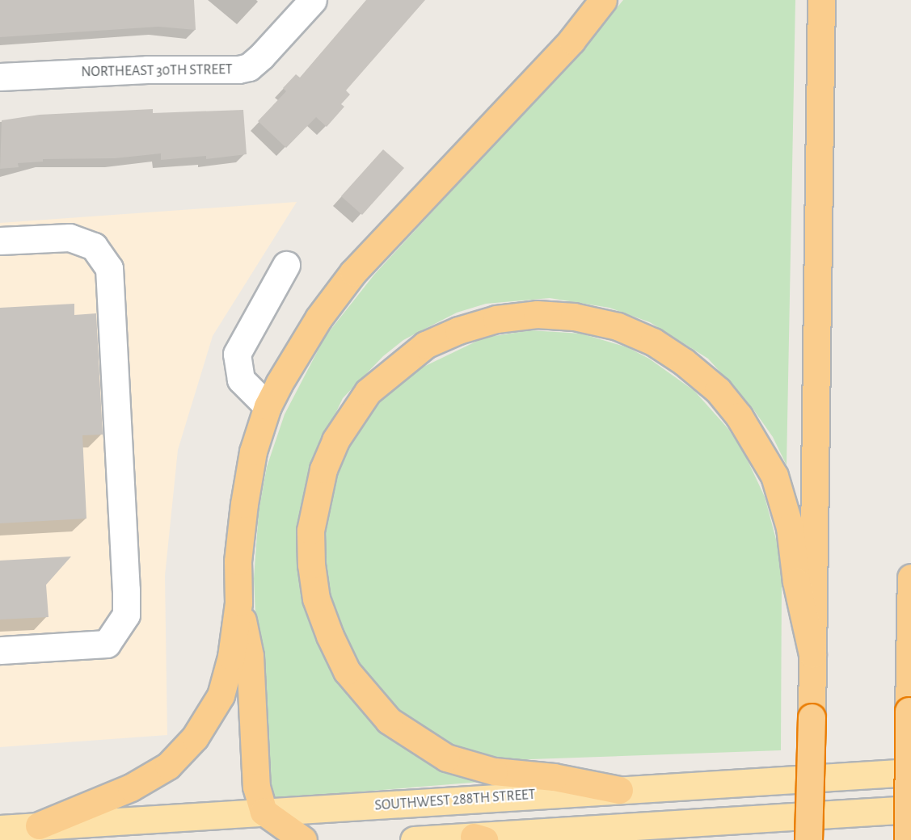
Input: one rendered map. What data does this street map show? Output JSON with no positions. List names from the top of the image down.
{
  "streets": {
    "main road": ["SOUTHWEST 288TH STREET"],
    "street": ["NORTHEAST 30TH STREET"]
  }
}
